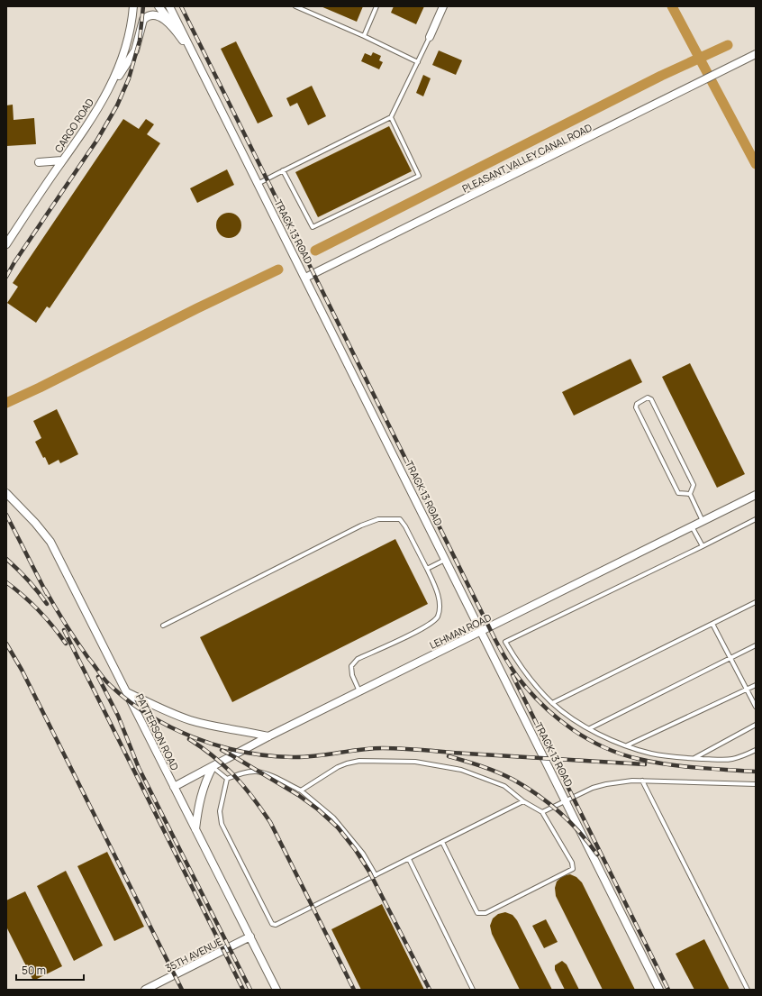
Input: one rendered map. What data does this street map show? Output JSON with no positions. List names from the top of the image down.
{
  "streets": {
    "street": [
      "CARGO ROAD",
      "PLEASANT VALLEY CANAL ROAD",
      "TRACK 13 ROAD",
      "LEHMAN ROAD",
      "PATTERSON ROAD",
      "35TH AVENUE"
    ]
  },
  "crossings": [
    ["PLEASANT VALLEY CANAL ROAD", "TRACK 13 ROAD"],
    ["TRACK 13 ROAD", "LEHMAN ROAD"],
    ["LEHMAN ROAD", "PATTERSON ROAD"],
    ["PATTERSON ROAD", "35TH AVENUE"]
  ],
  "scale_bar": "50 m"
}
